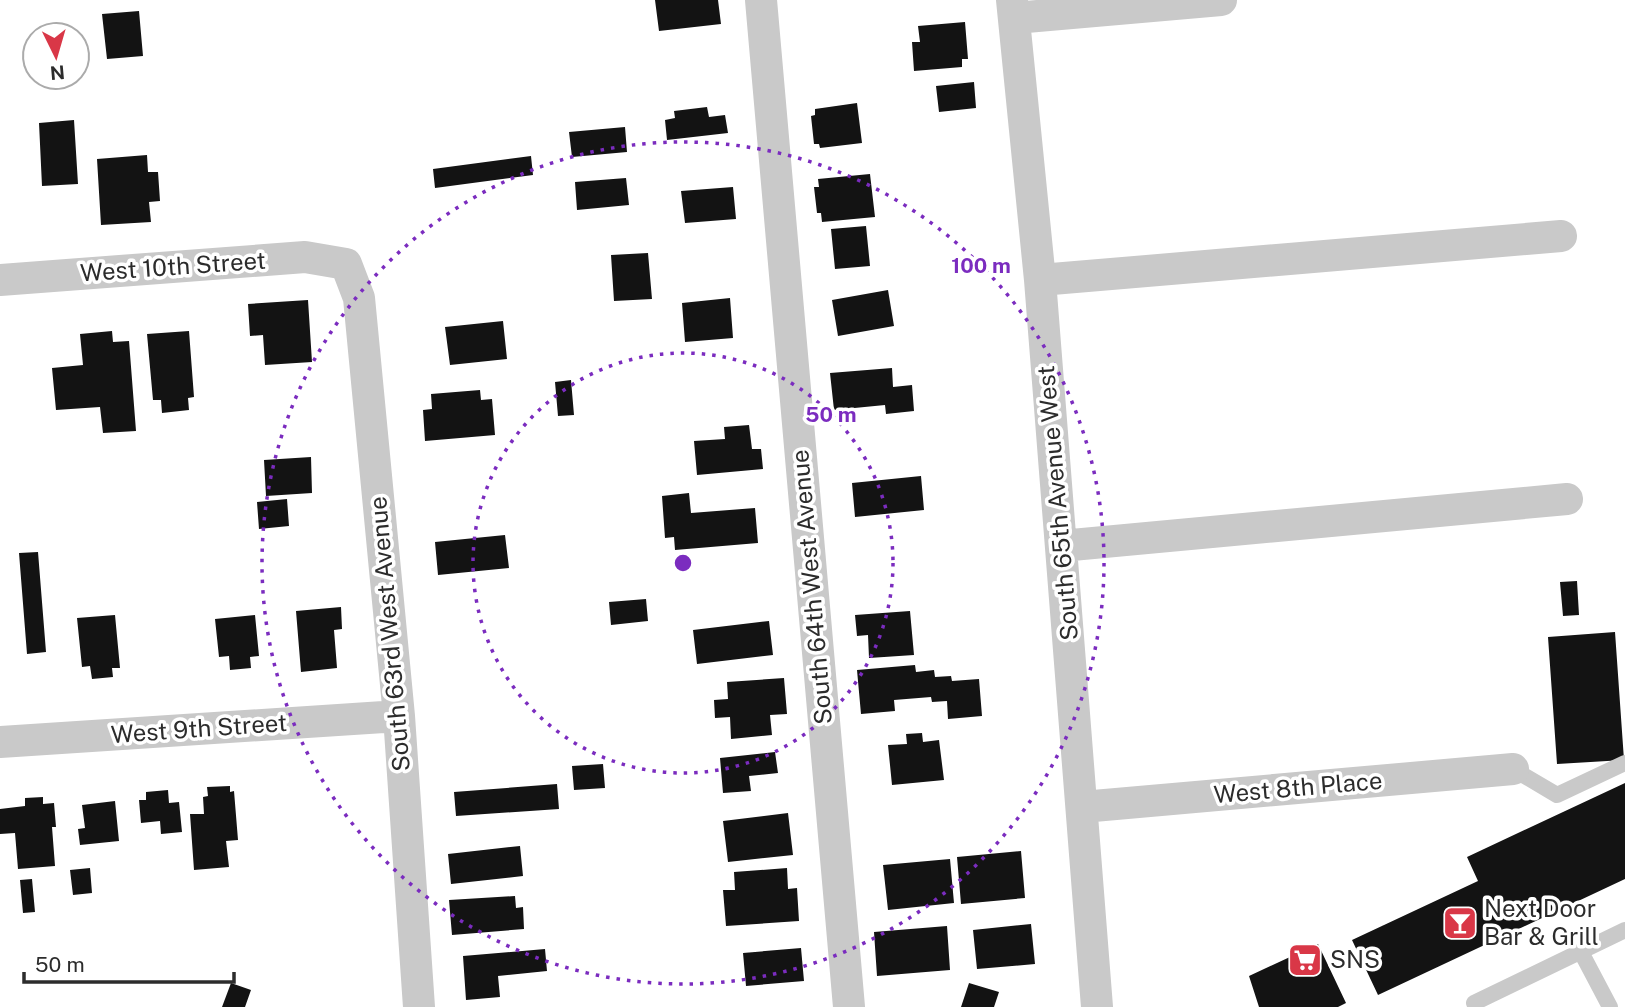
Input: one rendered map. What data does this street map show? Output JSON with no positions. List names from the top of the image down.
{
  "streets": {
    "street": [
      "West 10th Street",
      "South 65th Avenue West",
      "South 64th West Avenue",
      "South 63rd West Avenue",
      "West 9th Street",
      "West 8th Place"
    ]
  },
  "crossings": [
    ["West 10th Street", "South 63rd West Avenue"],
    ["South 65th Avenue West", "West 8th Place"],
    ["South 63rd West Avenue", "West 9th Street"]
  ],
  "places": {
    "bar": ["Next Door Bar & Grill"],
    "supermarket": ["SNS"]
  },
  "scale_bar": "50 m",
  "north": "bottom",
  "rings": ["100 m", "50 m"]
}
